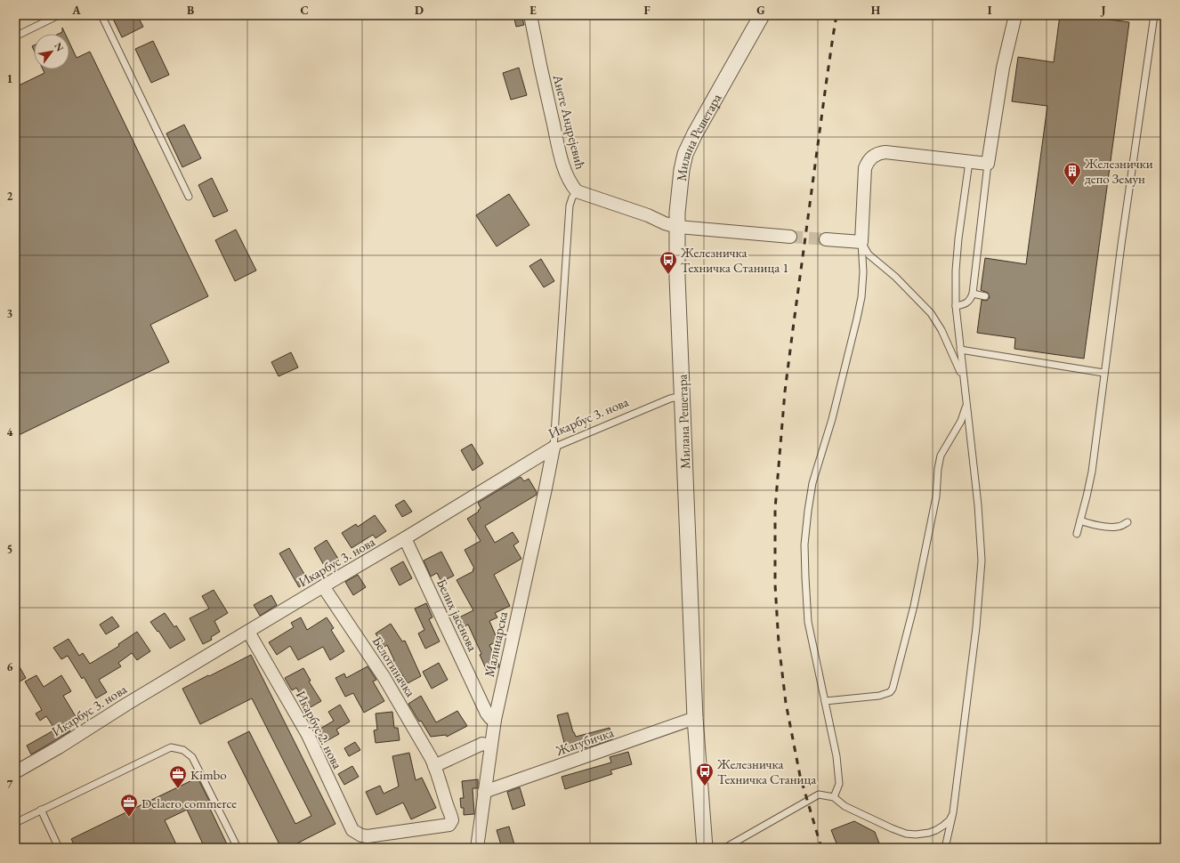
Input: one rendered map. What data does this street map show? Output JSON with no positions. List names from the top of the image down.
{
  "streets": {
    "street": [
      "Анете Андрејевић",
      "Милана Решетара",
      "Икарбус 3. нова",
      "Белих јасенова",
      "Малинарска",
      "Белотиначка",
      "Икарбус 2. нова",
      "Жагубичка"
    ]
  },
  "crossings": [
    ["Милана Решетара", "Икарбус 3. нова"],
    ["Милана Решетара", "Жагубичка"],
    ["Икарбус 3. нова", "Белих јасенова"],
    ["Икарбус 3. нова", "Малинарска"],
    ["Икарбус 3. нова", "Белотиначка"],
    ["Икарбус 3. нова", "Икарбус 2. нова"],
    ["Белих јасенова", "Малинарска"],
    ["Малинарска", "Жагубичка"],
    ["Белотиначка", "Икарбус 2. нова"]
  ],
  "places": {
    "building": ["Железнички депо Земун"],
    "bus stop": ["Железничка Техничка Станица 1", "Железничка Техничка Станица"],
    "office": ["Kimbo", "Delaero commerce"]
  },
  "north": "top right",
  "grid": {
    "columns": [
      "A",
      "B",
      "C",
      "D",
      "E",
      "F",
      "G",
      "H",
      "I",
      "J"
    ],
    "rows": [
      "1",
      "2",
      "3",
      "4",
      "5",
      "6",
      "7"
    ]
  }
}
